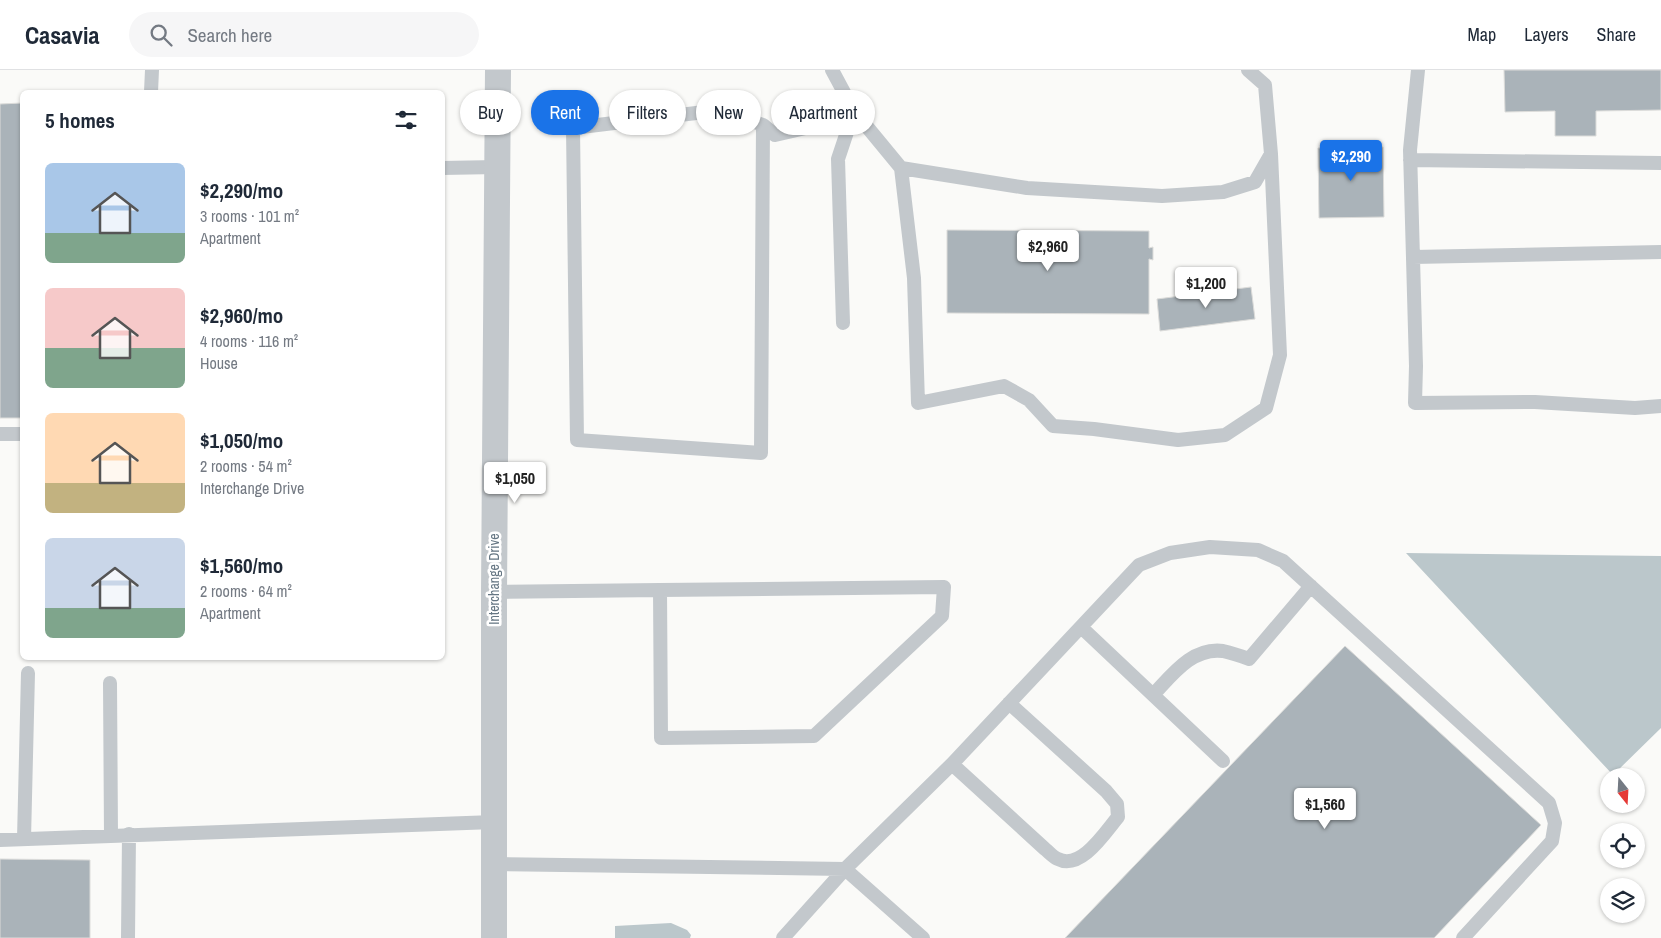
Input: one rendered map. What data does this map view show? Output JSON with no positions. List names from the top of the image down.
{
  "streets": {
    "street": ["Interchange Drive"]
  },
  "north": "bottom",
  "page": {
    "header": "Casavia",
    "search": "Search here",
    "nav": ["Map", "Layers", "Share"],
    "chip": [
      "Buy",
      "Rent",
      "Filters",
      "New",
      "Apartment"
    ],
    "heading": "5 homes",
    "price": [
      "$2,290",
      "$2,960",
      "$1,200",
      "$1,050",
      "$1,560"
    ],
    "list": [
      {
        "name": "$2,290/mo",
        "note": "3 rooms · 101 m² · Apartment"
      },
      {
        "name": "$2,960/mo",
        "note": "4 rooms · 116 m² · House"
      },
      {
        "name": "$1,050/mo",
        "note": "2 rooms · 54 m² · Interchange Drive"
      },
      {
        "name": "$1,560/mo",
        "note": "2 rooms · 64 m² · Apartment"
      }
    ]
  }
}
